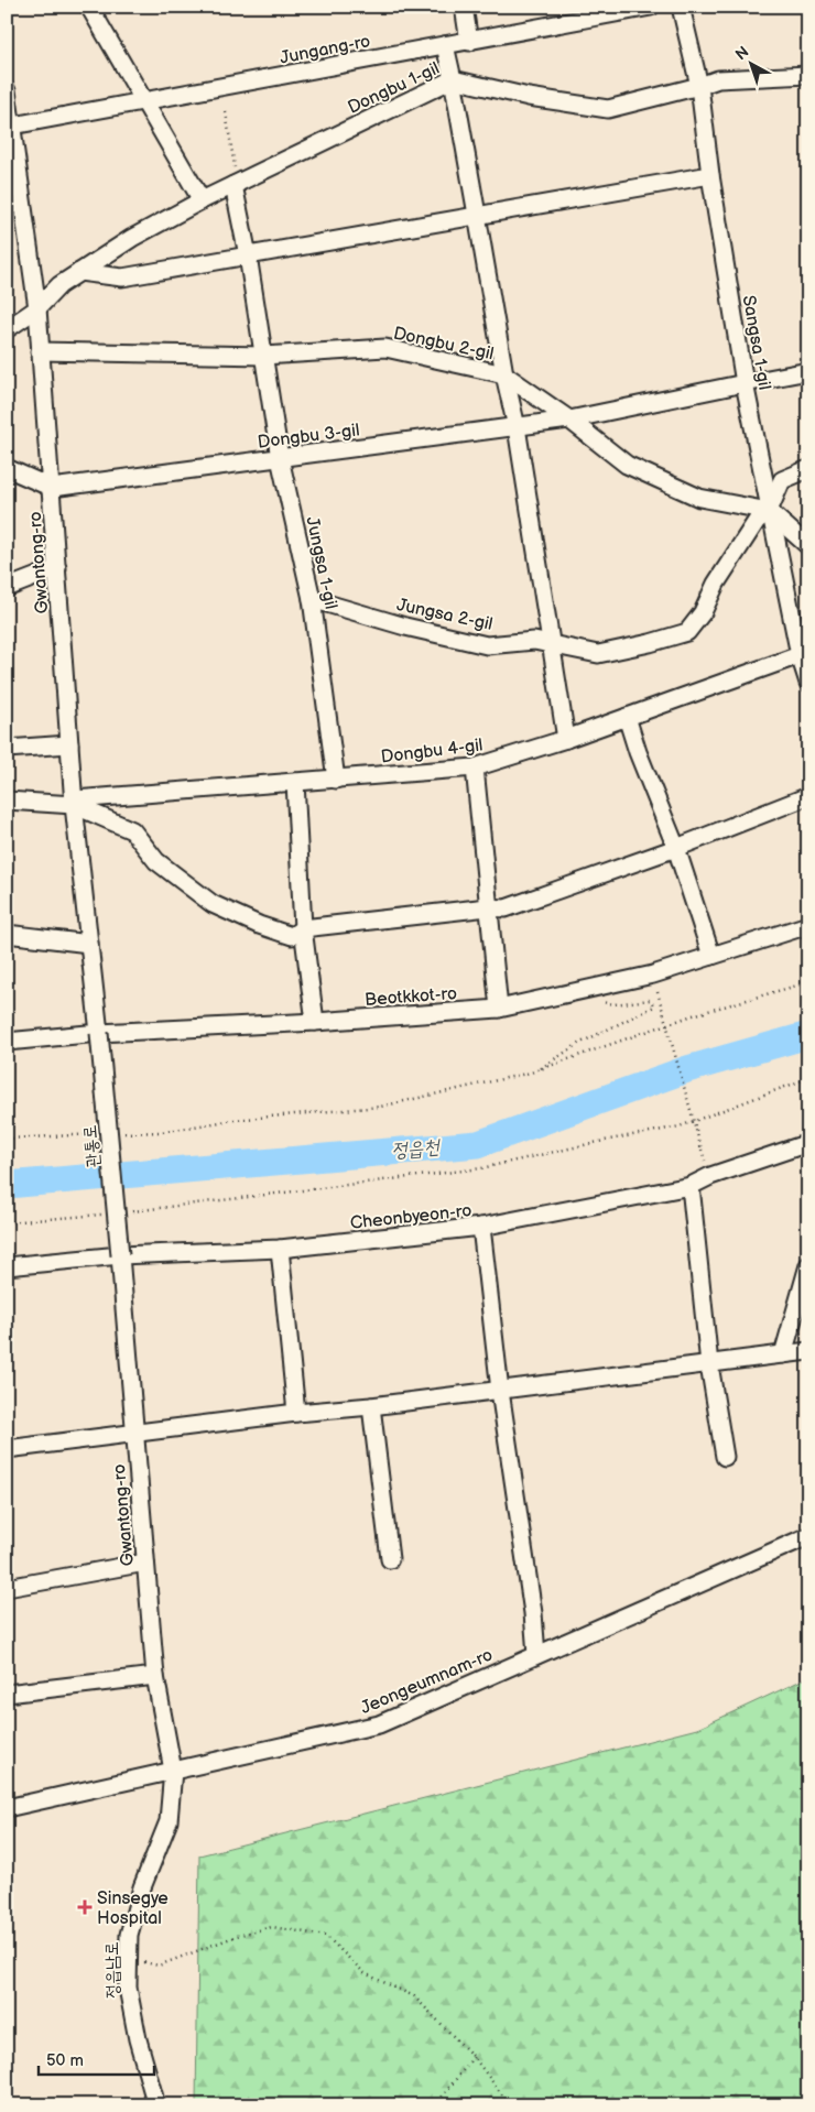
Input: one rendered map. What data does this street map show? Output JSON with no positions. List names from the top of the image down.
{
  "streets": {
    "street": [
      "Jungang-ro",
      "Dongbu 1-gil",
      "Dongbu 2-gil",
      "Sangsa 1-gil",
      "Dongbu 3-gil",
      "Gwantong-ro",
      "Jungsa 1-gil",
      "Jungsa 2-gil",
      "Dongbu 4-gil",
      "Beotkkot-ro",
      "관통로",
      "Cheonbyeon-ro",
      "Jeongeumnam-ro",
      "정읍남로"
    ]
  },
  "crossings": [
    ["Jungang-ro", "Gwantong-ro"],
    ["Dongbu 1-gil", "Sangsa 1-gil"],
    ["Dongbu 1-gil", "Gwantong-ro"],
    ["Dongbu 1-gil", "Jungsa 1-gil"],
    ["Dongbu 2-gil", "Sangsa 1-gil"],
    ["Dongbu 2-gil", "Dongbu 3-gil"],
    ["Dongbu 2-gil", "Gwantong-ro"],
    ["Dongbu 2-gil", "Jungsa 1-gil"],
    ["Dongbu 2-gil", "Jungsa 2-gil"],
    ["Sangsa 1-gil", "Dongbu 3-gil"],
    ["Sangsa 1-gil", "Jungsa 2-gil"],
    ["Sangsa 1-gil", "Dongbu 4-gil"],
    ["Dongbu 3-gil", "Gwantong-ro"],
    ["Dongbu 3-gil", "Jungsa 1-gil"],
    ["Gwantong-ro", "Dongbu 4-gil"],
    ["Gwantong-ro", "Beotkkot-ro"],
    ["Gwantong-ro", "관통로"],
    ["Gwantong-ro", "Cheonbyeon-ro"],
    ["Gwantong-ro", "Jeongeumnam-ro"],
    ["Gwantong-ro", "정읍남로"],
    ["Jungsa 1-gil", "Jungsa 2-gil"],
    ["Jungsa 1-gil", "Dongbu 4-gil"],
    ["Beotkkot-ro", "관통로"],
    ["관통로", "Cheonbyeon-ro"],
    ["Jeongeumnam-ro", "정읍남로"]
  ],
  "water": ["정읍천"],
  "places": {
    "health": ["Sinsegye Hospital"]
  },
  "scale_bar": "50 m",
  "north": "top left"
}
